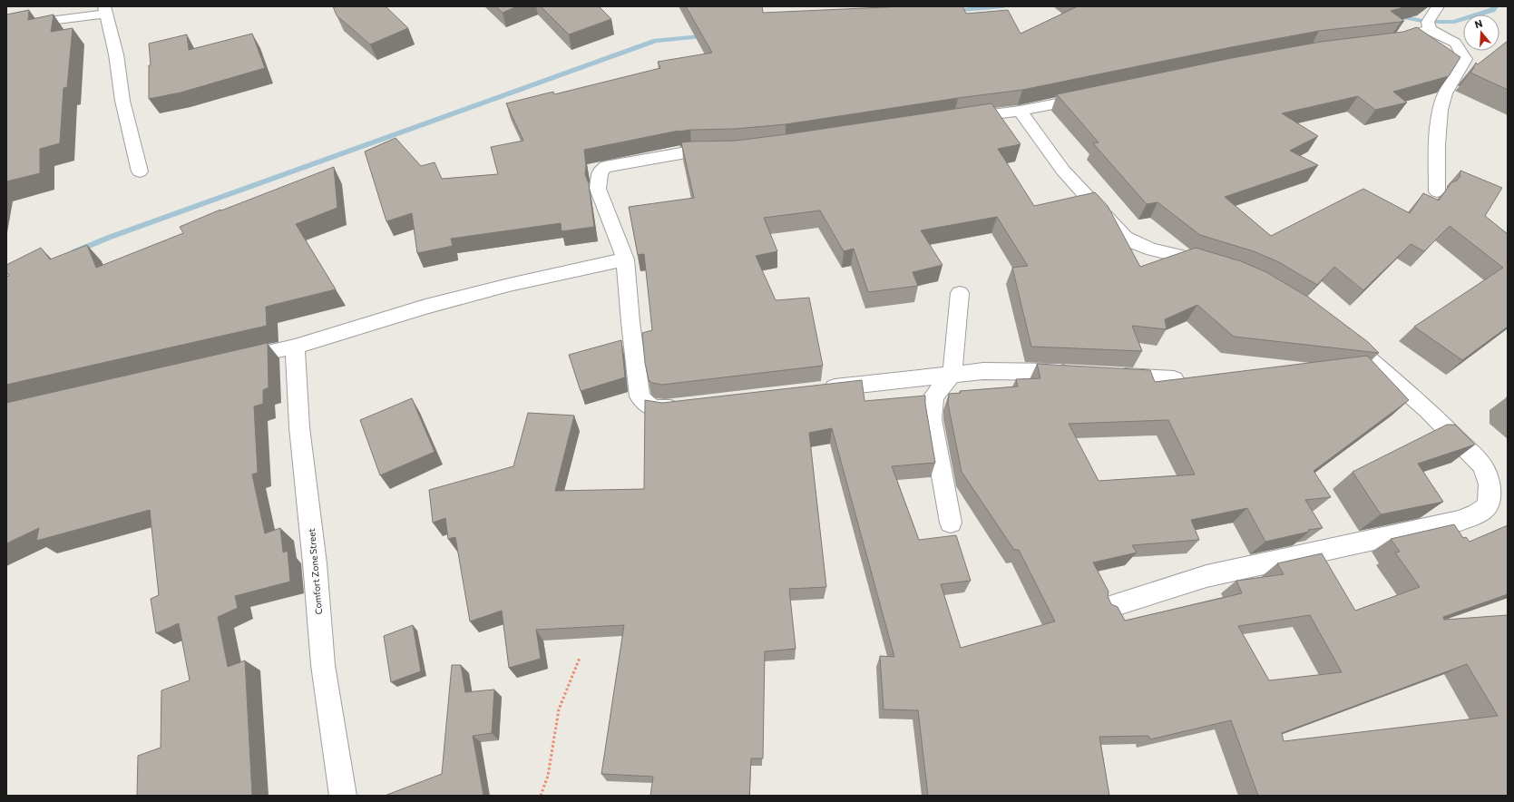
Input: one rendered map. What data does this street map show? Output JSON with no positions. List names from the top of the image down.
{
  "streets": {
    "street": ["Comfort Zone Street"]
  },
  "north": "top"
}
